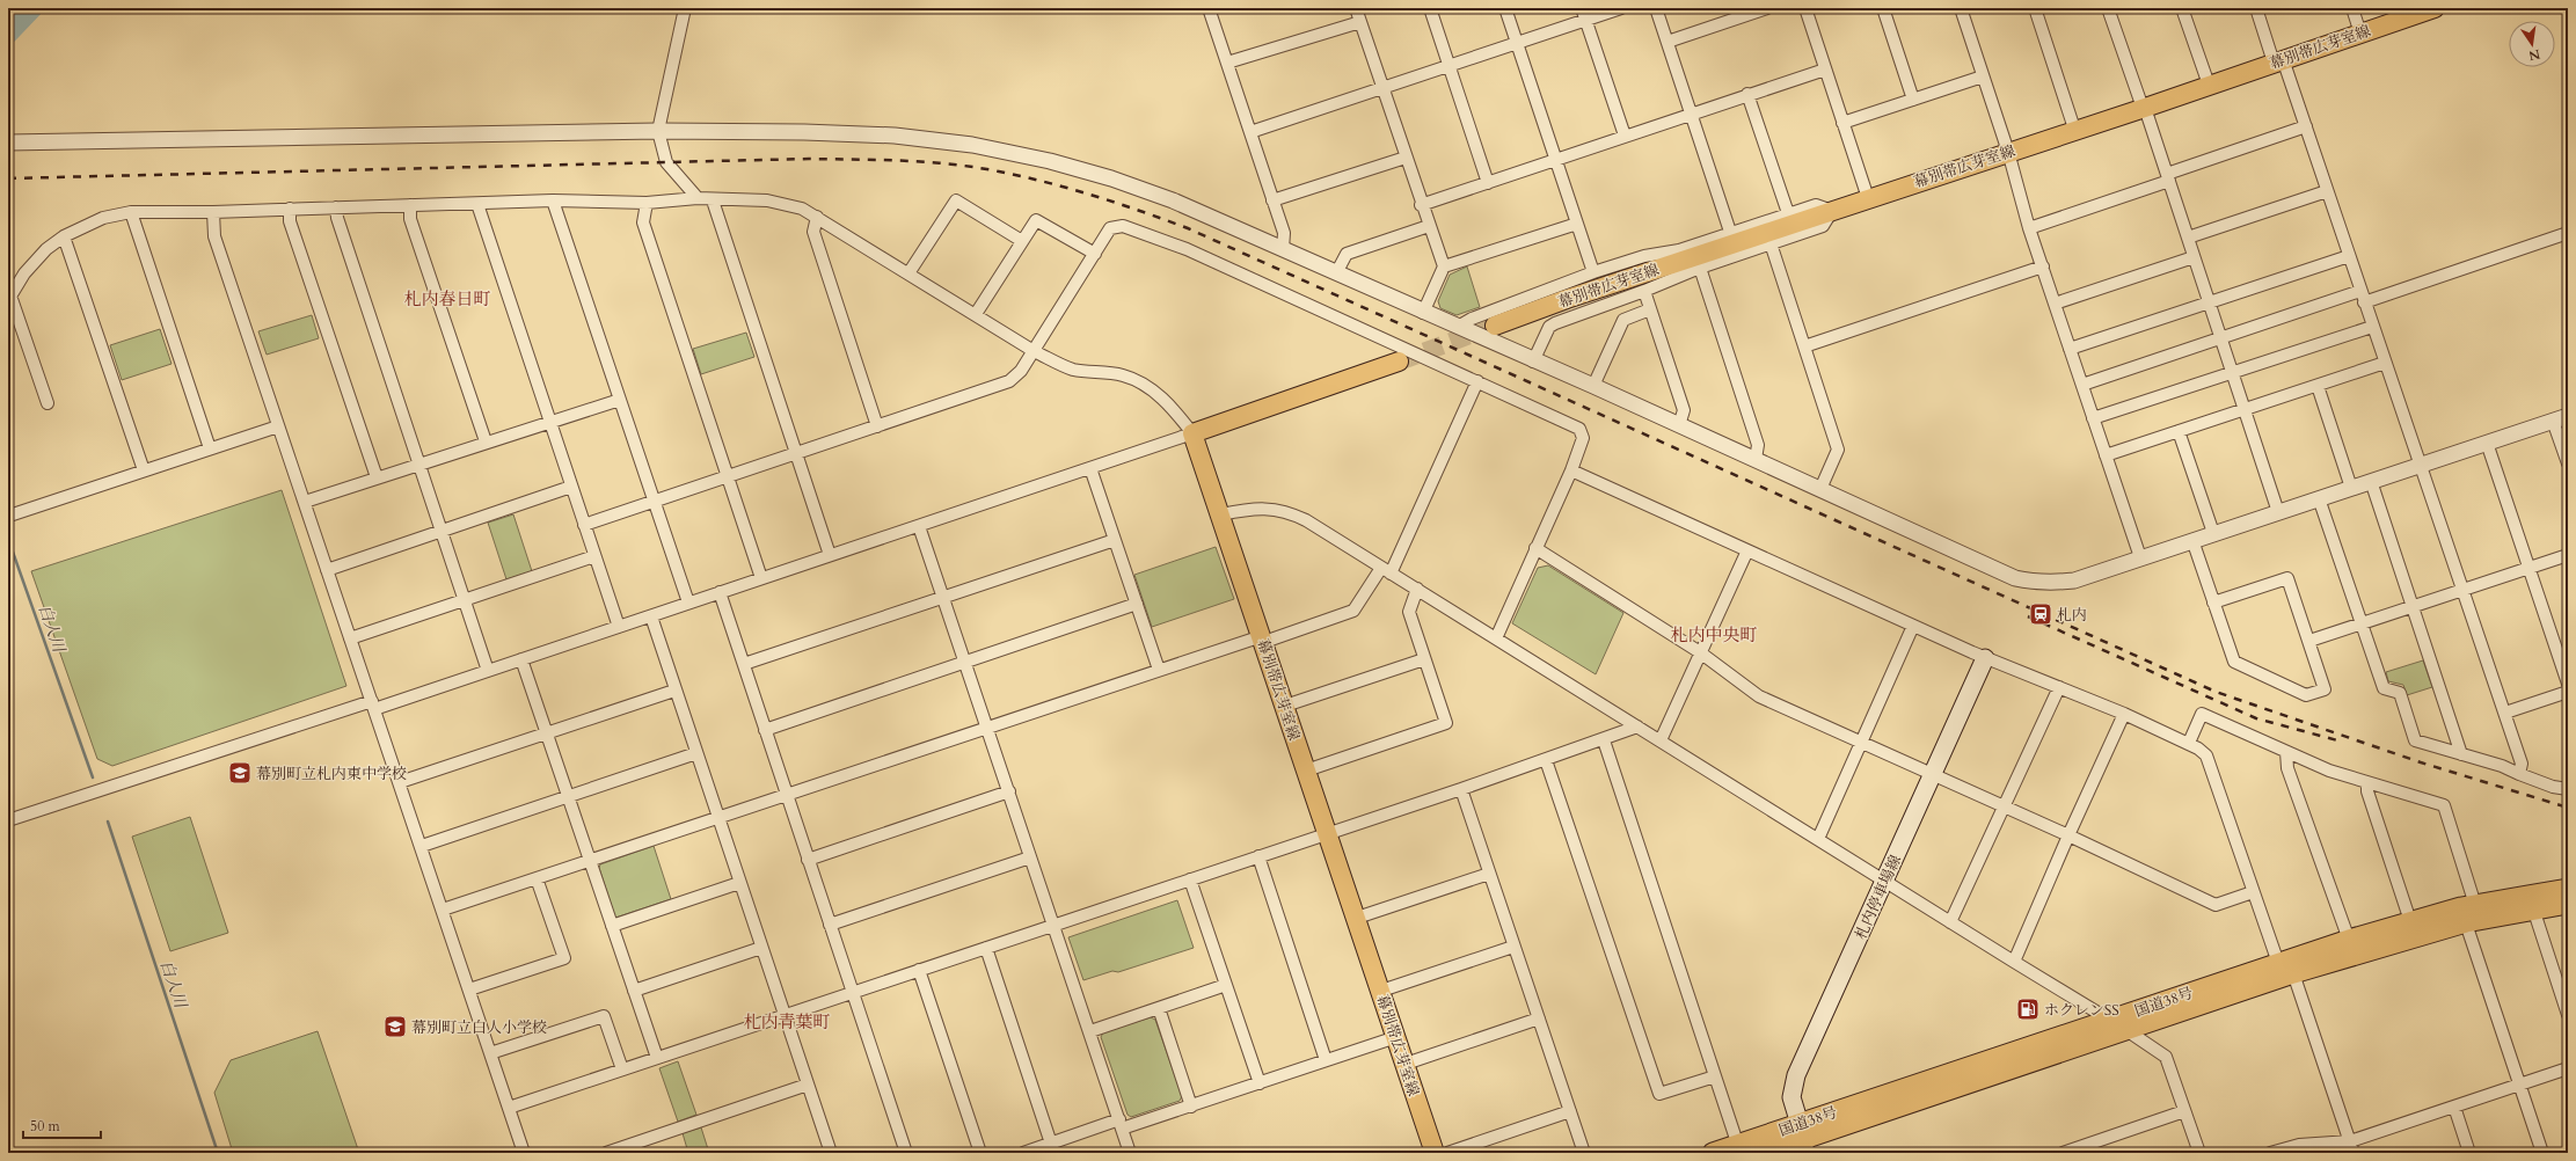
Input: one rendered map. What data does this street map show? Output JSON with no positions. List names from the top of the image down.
{
  "streets": {
    "highway": ["国道38号"],
    "main road": ["幕別帯広芽室線", "札内停車場線"]
  },
  "crossings": [
    ["札内停車場線", "国道38号"]
  ],
  "districts": ["札内春日町", "札内中央町", "札内青葉町"],
  "water": ["白人川"],
  "places": {
    "station": ["札内"],
    "school or university": ["幕別町立札内東中学校", "幕別町立白人小学校"],
    "fuel station": ["ホクレンSS"]
  },
  "scale_bar": "50 m",
  "north": "bottom"
}
